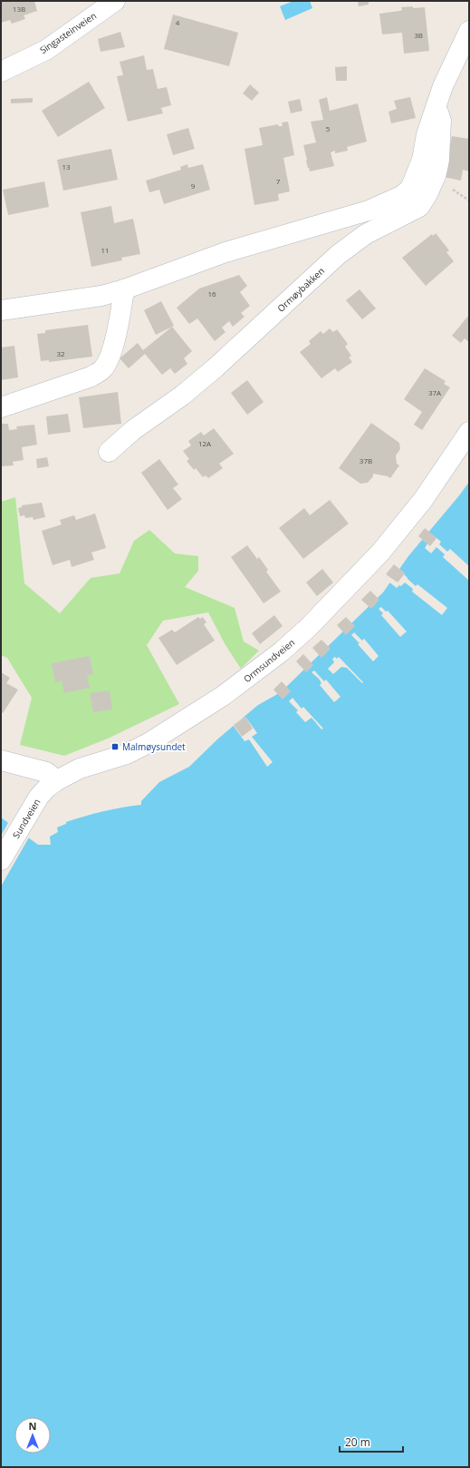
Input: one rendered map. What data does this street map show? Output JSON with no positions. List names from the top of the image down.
{
  "streets": {
    "street": [
      "Singasteinveien",
      "Ormøybakken",
      "Ormsundveien",
      "Sundveien"
    ]
  },
  "crossings": [
    ["Ormsundveien", "Sundveien"]
  ],
  "places": {
    "transit": ["Malmøysundet"]
  },
  "house_numbers": [
    "13B",
    "4",
    "3B",
    "5",
    "13",
    "7",
    "9",
    "11",
    "16",
    "32",
    "37A",
    "12A",
    "37B"
  ],
  "scale_bar": "20 m",
  "north": "top"
}
